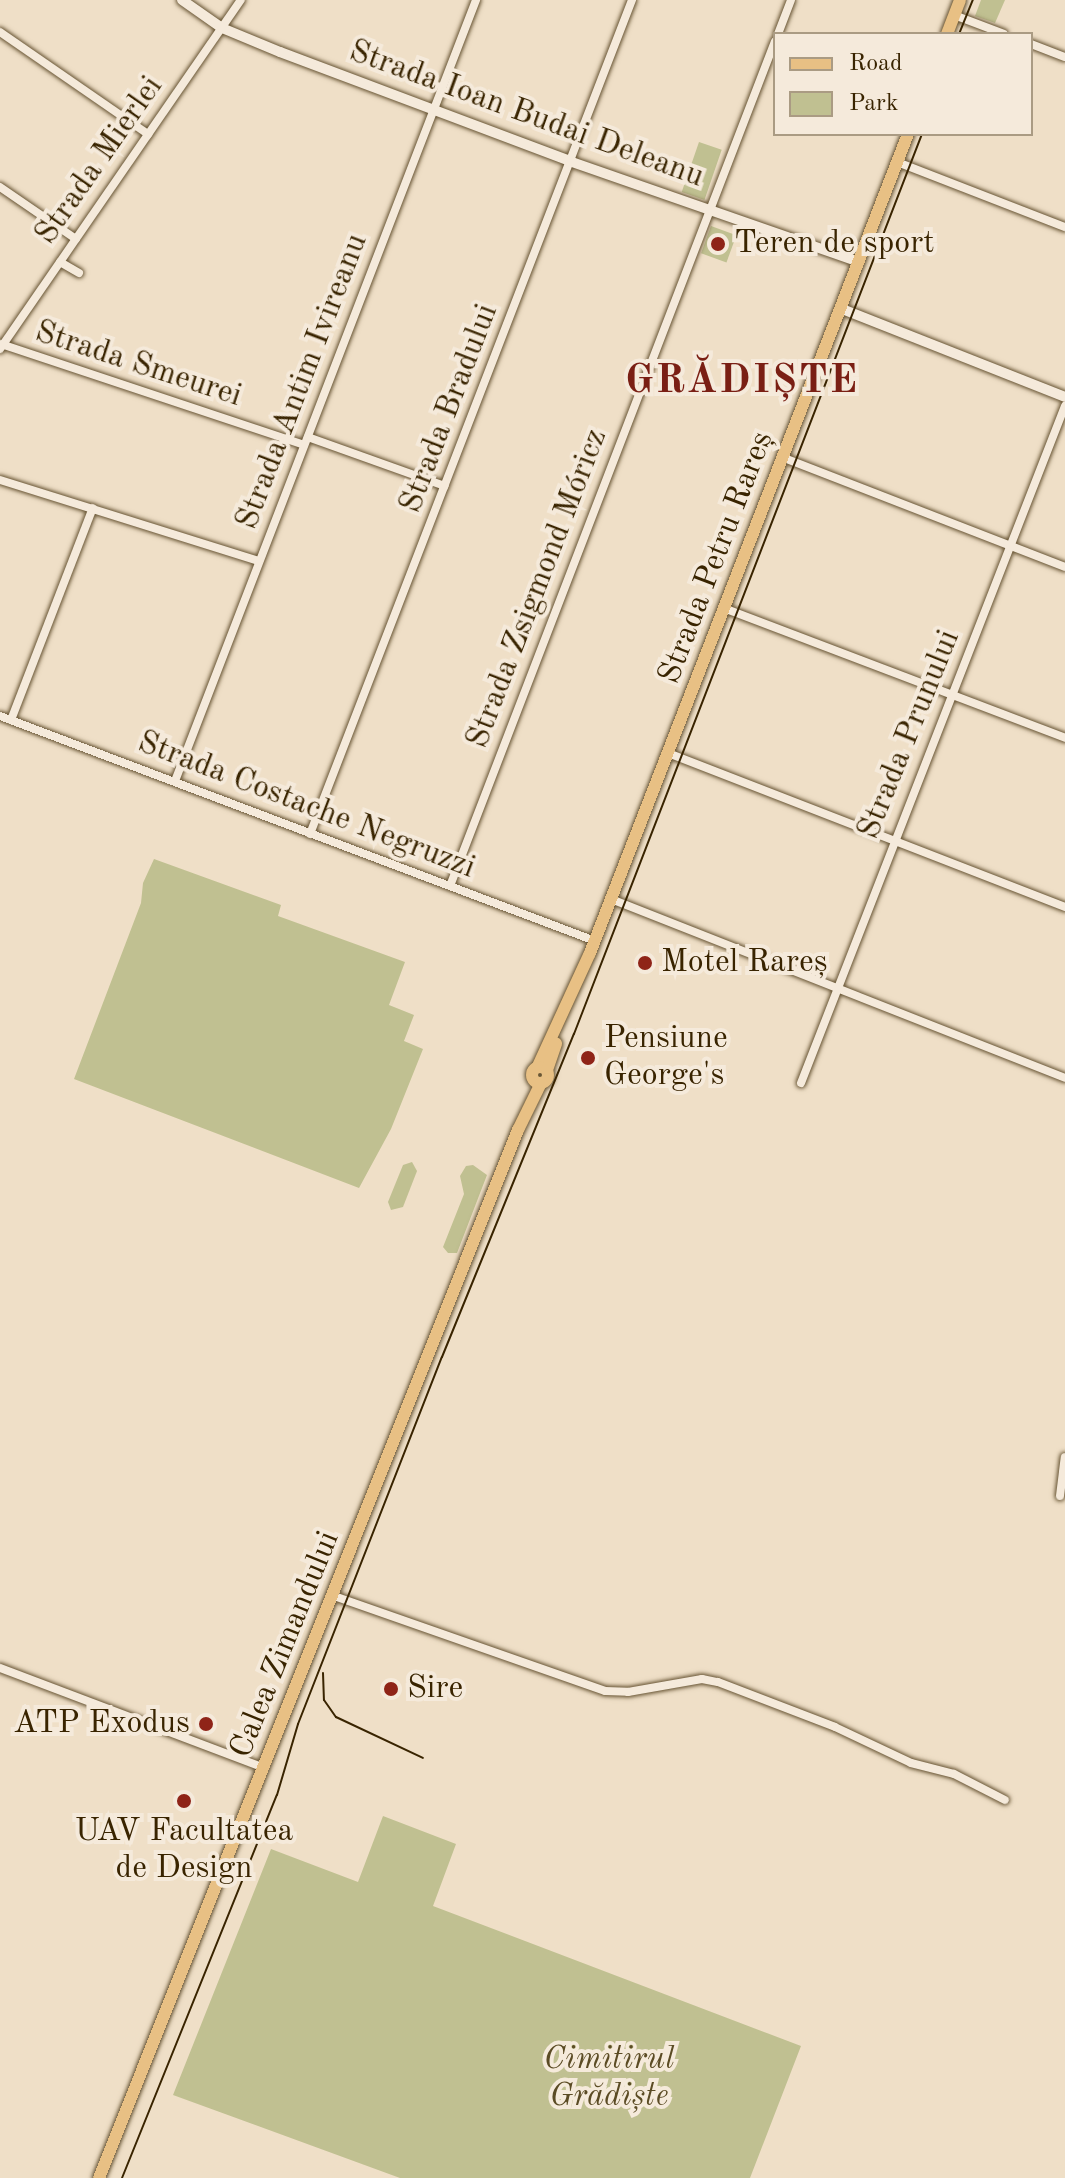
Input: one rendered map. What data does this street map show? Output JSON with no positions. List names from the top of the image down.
{
  "streets": {
    "main road": ["Strada Petru Rareș", "Calea Zimandului"],
    "street": [
      "Strada Ioan Budai Deleanu",
      "Strada Mierlei",
      "Strada Smeurei",
      "Strada Antim Ivireanu",
      "Strada Bradului",
      "Strada Zsigmond Móricz",
      "Strada Prunului",
      "Strada Costache Negruzzi"
    ]
  },
  "crossings": [
    ["Strada Ioan Budai Deleanu", "Strada Mierlei"],
    ["Strada Ioan Budai Deleanu", "Strada Antim Ivireanu"],
    ["Strada Ioan Budai Deleanu", "Strada Bradului"],
    ["Strada Ioan Budai Deleanu", "Strada Petru Rareș"],
    ["Strada Ioan Budai Deleanu", "Strada Zsigmond Móricz"],
    ["Strada Mierlei", "Strada Smeurei"],
    ["Strada Smeurei", "Strada Antim Ivireanu"],
    ["Strada Smeurei", "Strada Bradului"],
    ["Strada Antim Ivireanu", "Strada Costache Negruzzi"],
    ["Strada Bradului", "Strada Costache Negruzzi"],
    ["Strada Petru Rareș", "Strada Costache Negruzzi"],
    ["Strada Petru Rareș", "Calea Zimandului"],
    ["Strada Zsigmond Móricz", "Strada Costache Negruzzi"]
  ],
  "districts": ["GRĂDIȘTE"],
  "parks": ["Cimitirul Grădiște"],
  "places": [
    "Teren de sport",
    "Motel Rareș",
    "Pensiune George's",
    "Sire",
    "ATP Exodus",
    "UAV Facultatea de Design"
  ],
  "legend": ["Road", "Park"]
}
